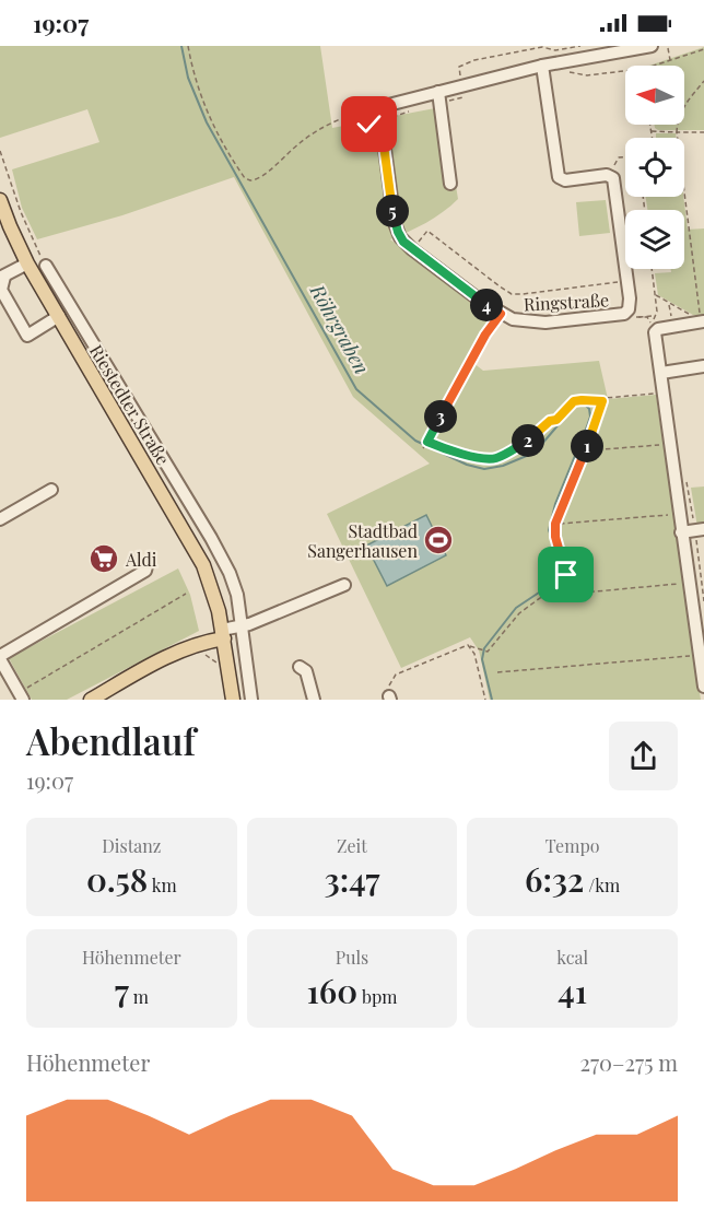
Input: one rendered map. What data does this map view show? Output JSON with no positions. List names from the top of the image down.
{
  "streets": {
    "main road": ["Riestedter Straße"],
    "street": ["Ringstraße"]
  },
  "water": ["Röhrgraben"],
  "places": {
    "sports": ["Stadtbad Sangerhausen"],
    "supermarket": ["Aldi"]
  },
  "north": "left",
  "page": {
    "status": "19:07",
    "pins": [
      "5",
      "4",
      "3",
      "2",
      "1"
    ],
    "heading": ["Abendlauf", "19:07"],
    "stats": [
      ["Distanz", "0.58 km"],
      ["Zeit", "3:47"],
      ["Tempo", "6:32 /km"],
      ["Höhenmeter", "7 m"],
      ["Puls", "160 bpm"],
      ["kcal", "41"]
    ],
    "chart": ["Höhenmeter", "270–275 m"]
  }
}
